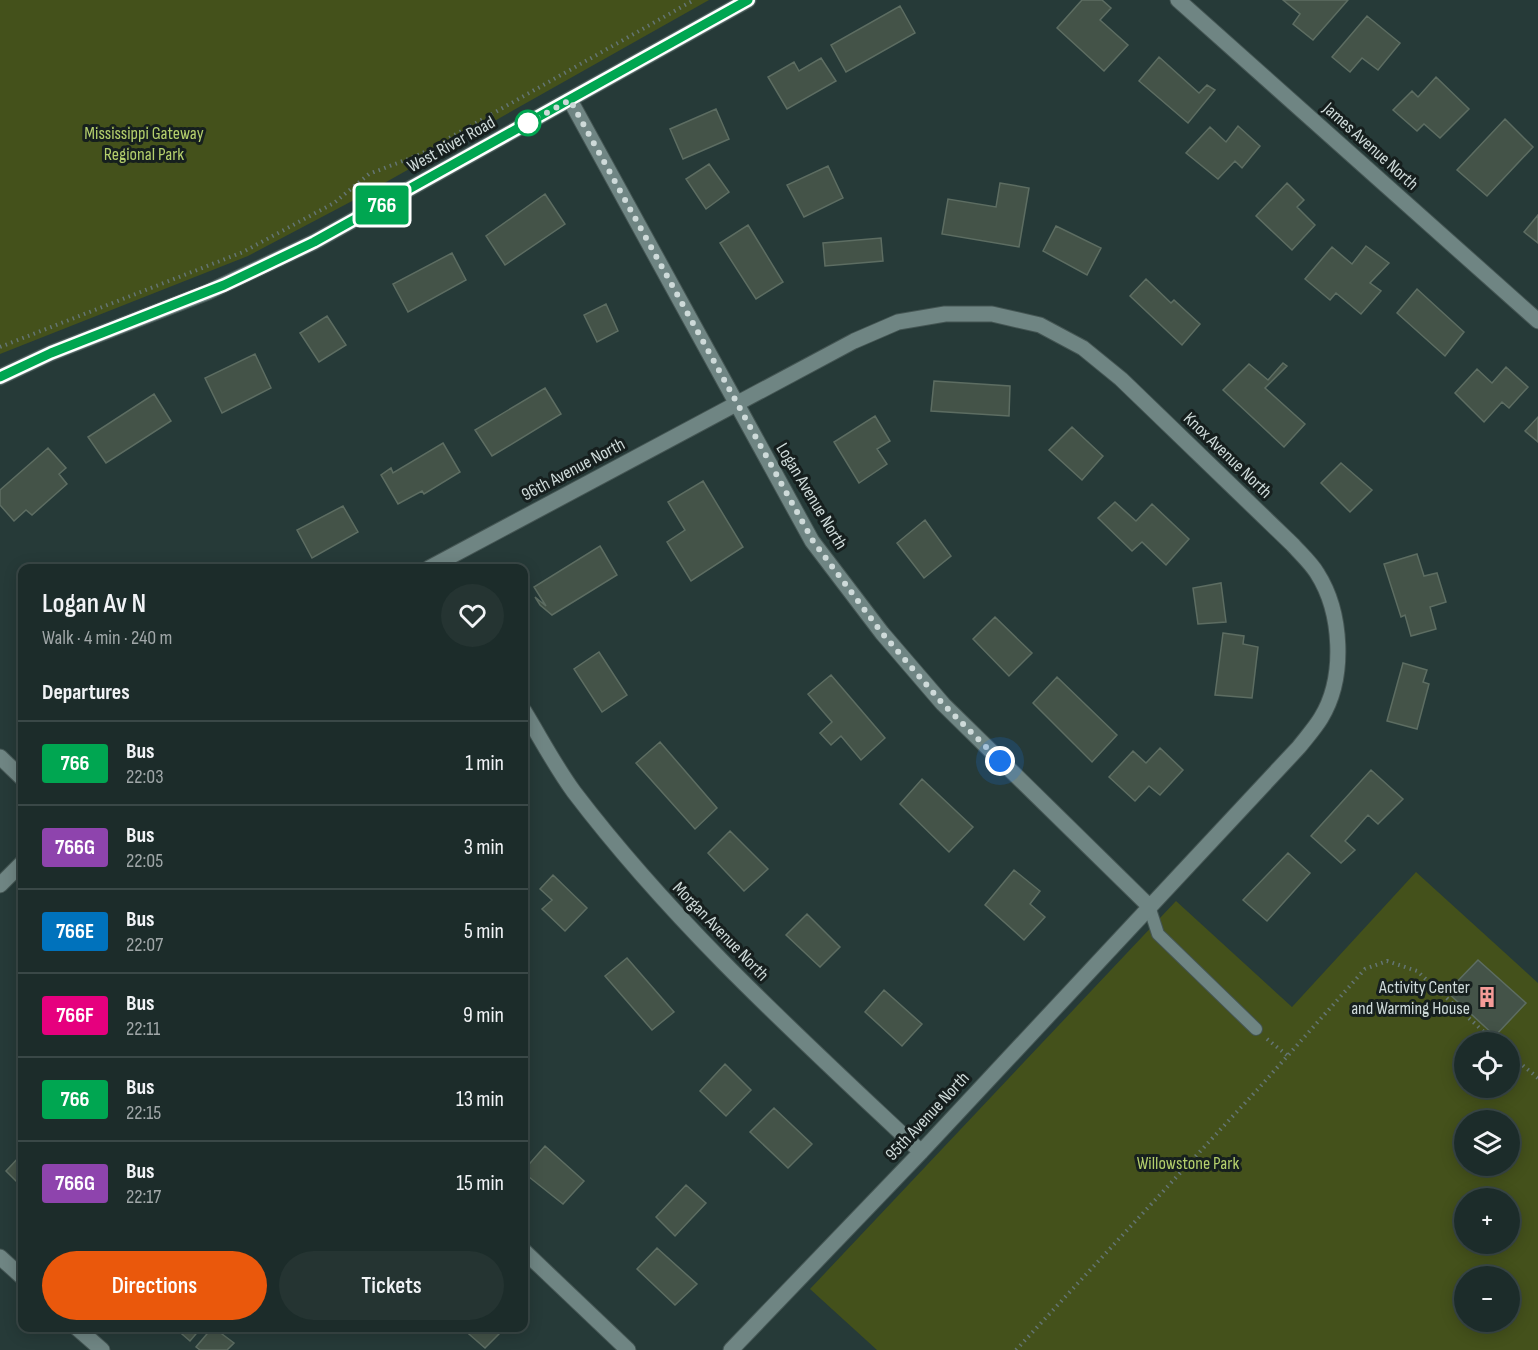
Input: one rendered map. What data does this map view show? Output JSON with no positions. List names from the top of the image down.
{
  "streets": {
    "street": [
      "West River Road",
      "James Avenue North",
      "Knox Avenue North",
      "96th Avenue North",
      "Logan Avenue North",
      "Morgan Avenue North",
      "95th Avenue North"
    ]
  },
  "crossings": [
    ["West River Road", "Logan Avenue North"],
    ["Knox Avenue North", "96th Avenue North"],
    ["Knox Avenue North", "Logan Avenue North"],
    ["Knox Avenue North", "95th Avenue North"],
    ["96th Avenue North", "Logan Avenue North"],
    ["Logan Avenue North", "95th Avenue North"],
    ["Morgan Avenue North", "95th Avenue North"]
  ],
  "parks": ["Mississippi Gateway Regional Park", "Willowstone Park"],
  "places": {
    "building": ["Activity Center and Warming House"]
  },
  "lines": ["bus line 766"],
  "page": {
    "on_map": "766",
    "heading": [
      ["Logan Av N", "Walk · 4 min · 240 m"],
      "Departures"
    ],
    "list": [
      {
        "mark": "766",
        "name": "Bus",
        "note": "22:03",
        "value": "1 min"
      },
      {
        "mark": "766G",
        "name": "Bus",
        "note": "22:05",
        "value": "3 min"
      },
      {
        "mark": "766E",
        "name": "Bus",
        "note": "22:07",
        "value": "5 min"
      },
      {
        "mark": "766F",
        "name": "Bus",
        "note": "22:11",
        "value": "9 min"
      },
      {
        "mark": "766",
        "name": "Bus",
        "note": "22:15",
        "value": "13 min"
      },
      {
        "mark": "766G",
        "name": "Bus",
        "note": "22:17",
        "value": "15 min"
      }
    ],
    "map_buttons": ["+", "−"],
    "buttons": ["Directions", "Tickets"]
  }
}
